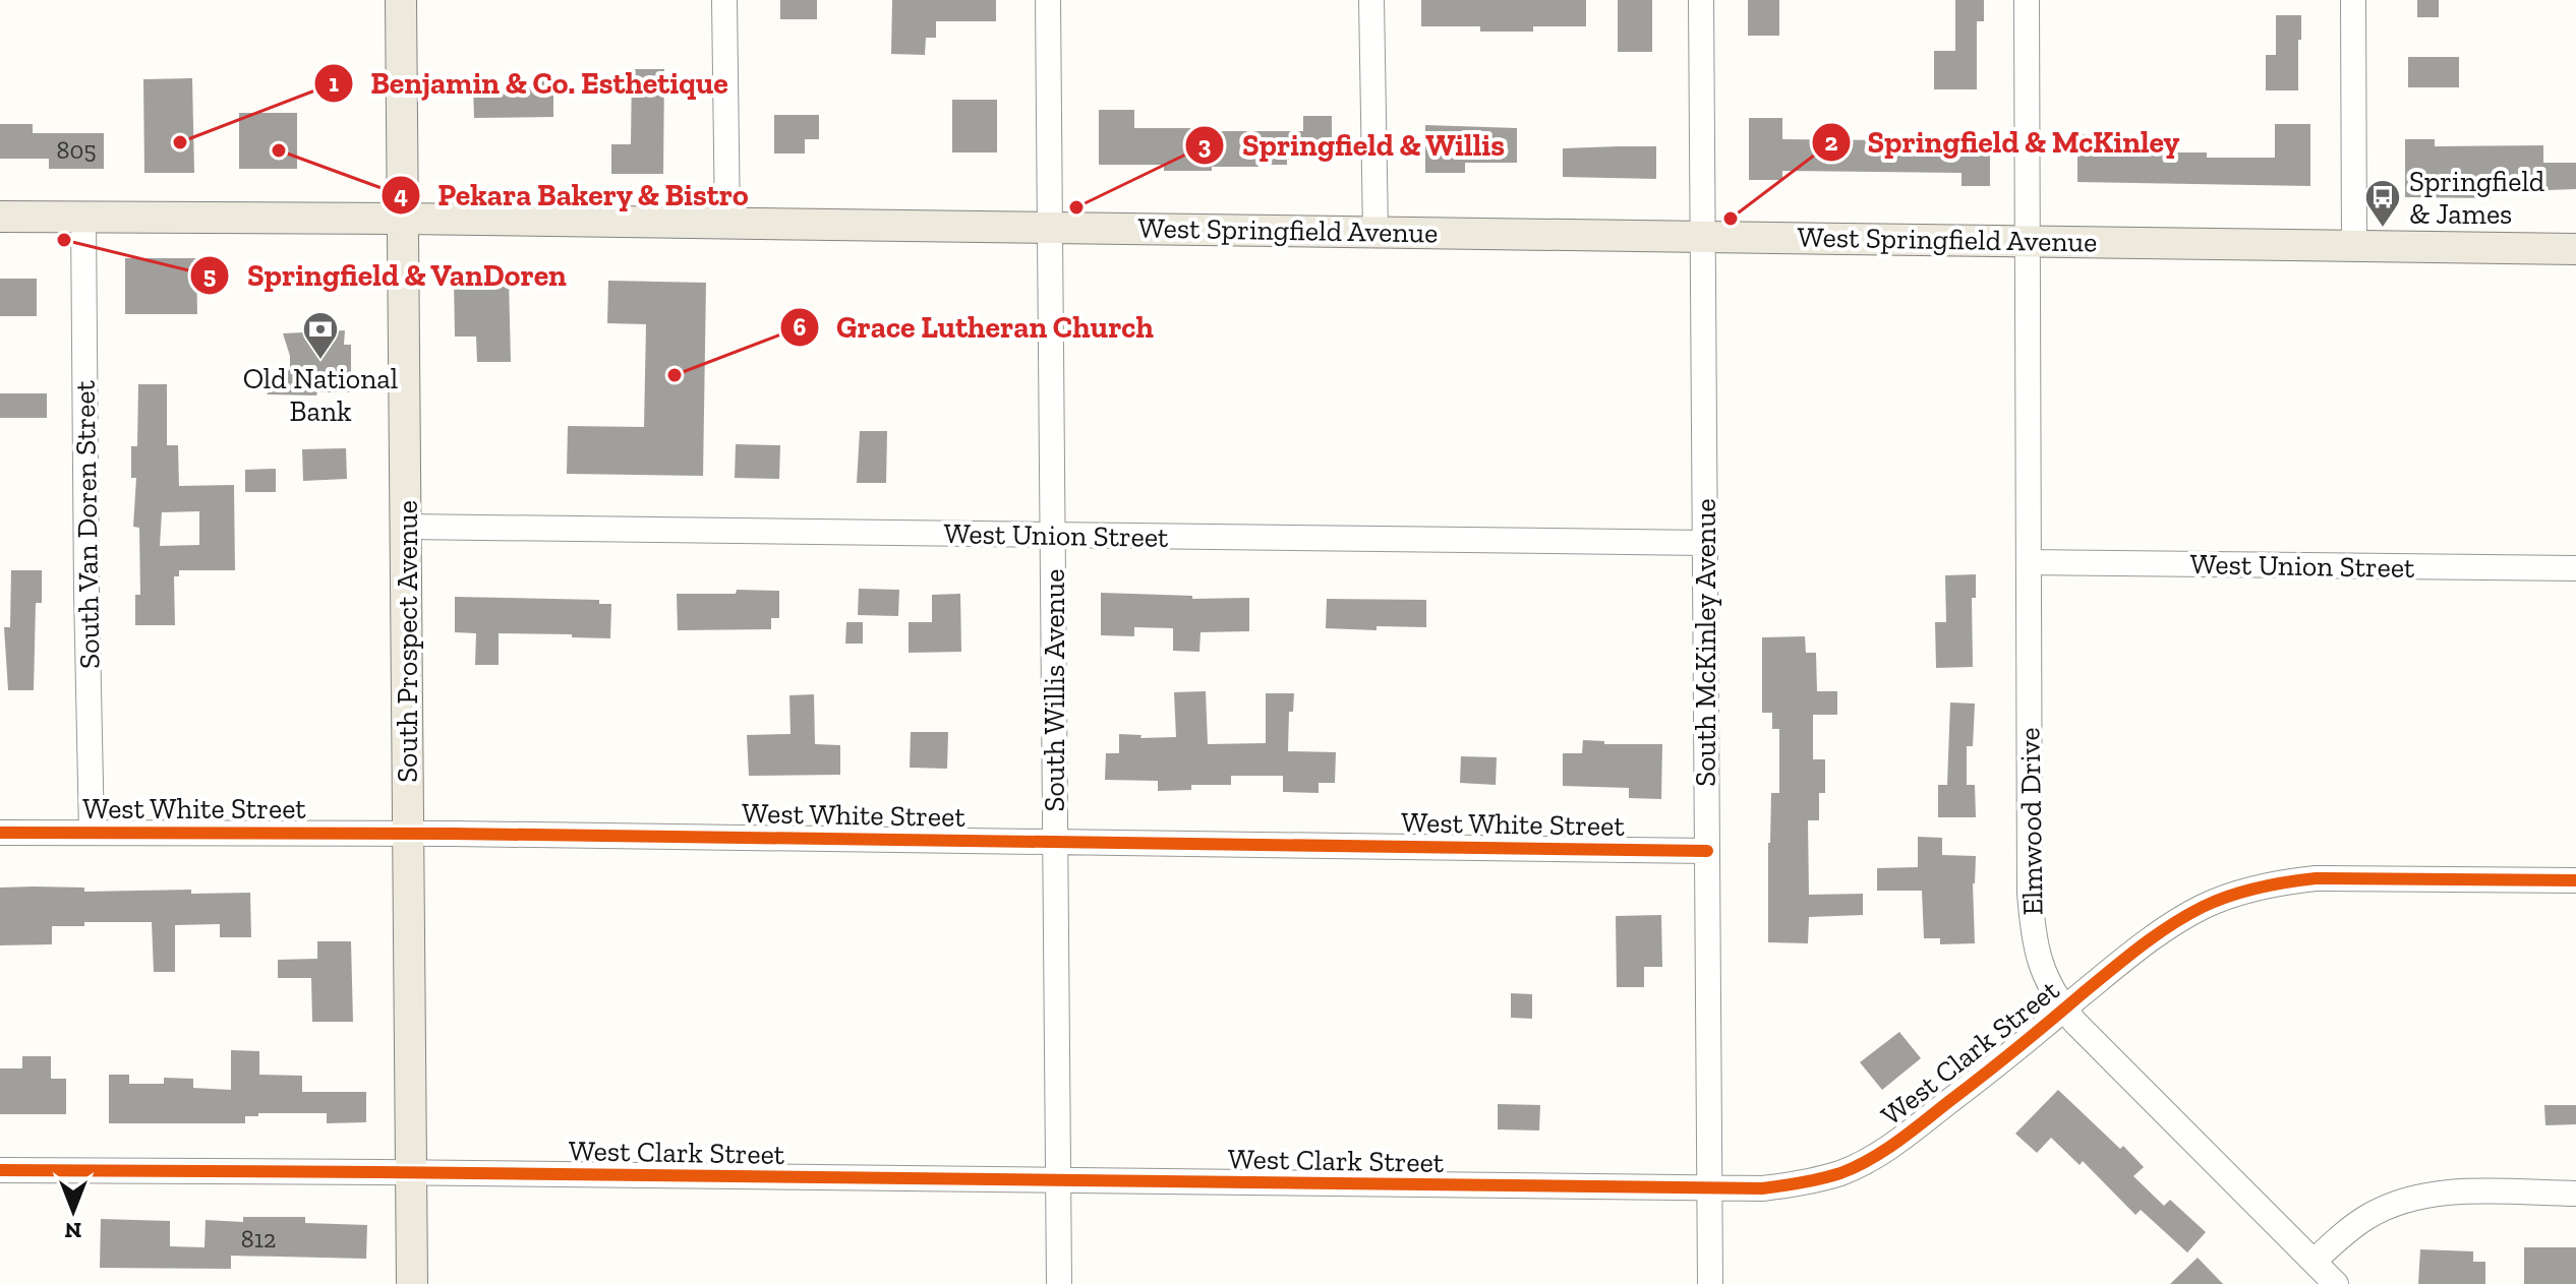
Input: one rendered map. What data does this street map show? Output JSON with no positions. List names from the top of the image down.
{
  "streets": {
    "main road": ["West Springfield Avenue", "South Prospect Avenue"],
    "street": [
      "South Van Doren Street",
      "West Union Street",
      "South McKinley Avenue",
      "South Willis Avenue",
      "West White Street",
      "Elmwood Drive",
      "West Clark Street"
    ]
  },
  "crossings": [
    ["West Springfield Avenue", "South Van Doren Street"],
    ["West Springfield Avenue", "South Prospect Avenue"],
    ["West Springfield Avenue", "South McKinley Avenue"],
    ["West Springfield Avenue", "South Willis Avenue"],
    ["West Springfield Avenue", "Elmwood Drive"],
    ["South Van Doren Street", "West White Street"],
    ["West Union Street", "South Prospect Avenue"],
    ["West Union Street", "South McKinley Avenue"],
    ["West Union Street", "South Willis Avenue"],
    ["West Union Street", "Elmwood Drive"],
    ["South Prospect Avenue", "West White Street"],
    ["South Prospect Avenue", "West Clark Street"],
    ["South McKinley Avenue", "West White Street"],
    ["South McKinley Avenue", "West Clark Street"],
    ["South Willis Avenue", "West White Street"],
    ["South Willis Avenue", "West Clark Street"],
    ["Elmwood Drive", "West Clark Street"]
  ],
  "places": {
    "other": [
      "Benjamin & Co. Esthetique",
      "Pekara Bakery & Bistro",
      "Springfield & Willis",
      "Springfield & McKinley",
      "Springfield & VanDoren",
      "Grace Lutheran Church"
    ],
    "bus stop": ["Springfield & James"],
    "bank": ["Old National Bank"]
  },
  "house_numbers": ["805", "812"],
  "north": "bottom"
}
